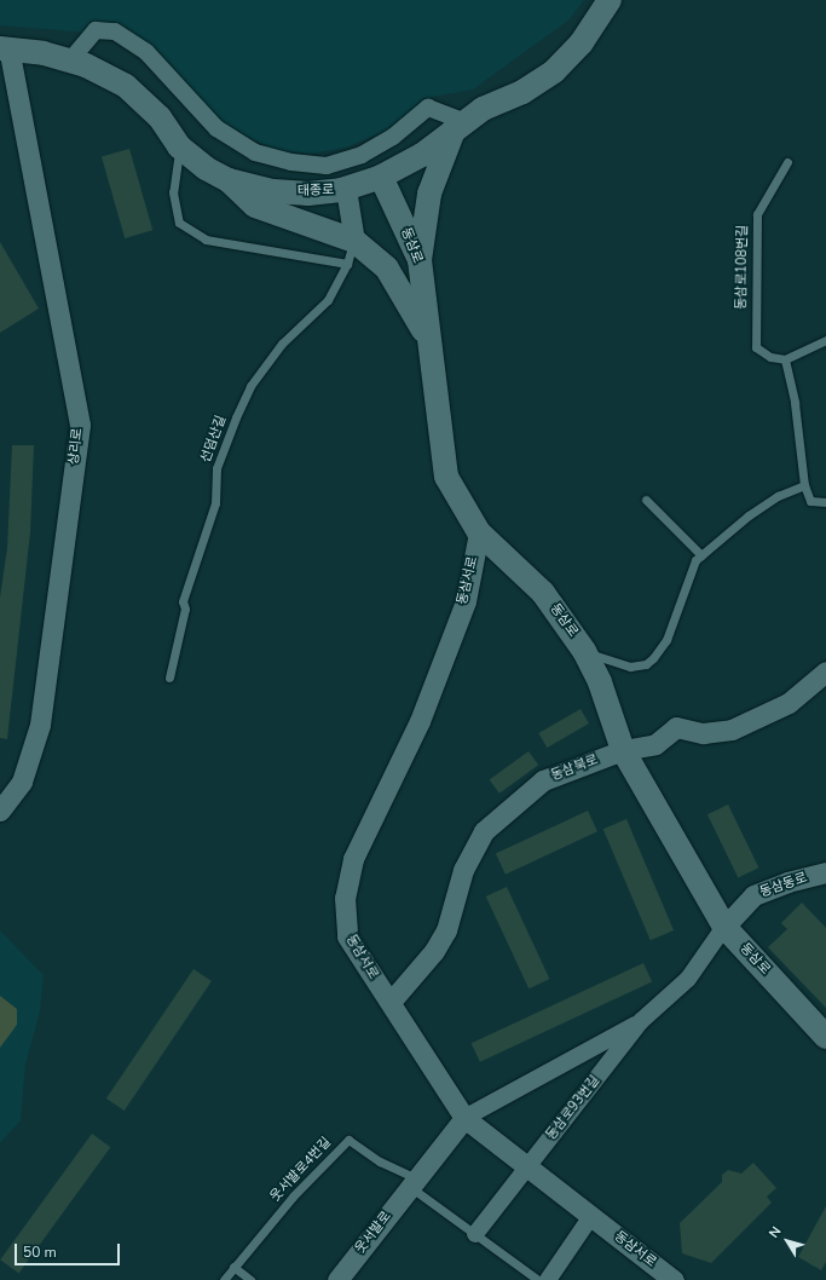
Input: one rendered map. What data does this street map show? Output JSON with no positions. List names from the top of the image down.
{
  "streets": {
    "main road": ["태종로", "동삼로"],
    "street": [
      "상리로",
      "동삼서로",
      "동삼북로",
      "동삼동로",
      "동삼로93번길",
      "웃서발로"
    ],
    "lane": ["동삼로108번길", "선덤산길", "웃서발로4번길"]
  },
  "crossings": [
    ["태종로", "동삼로"],
    ["태종로", "상리로"],
    ["동삼로", "동삼서로"],
    ["동삼로", "동삼북로"],
    ["동삼로", "동삼동로"],
    ["동삼로", "동삼로93번길"],
    ["동삼서로", "동삼북로"],
    ["동삼서로", "동삼로93번길"],
    ["동삼서로", "웃서발로"],
    ["동삼동로", "동삼로93번길"],
    ["웃서발로4번길", "웃서발로"]
  ],
  "scale_bar": "50 m",
  "north": "top left"
}
